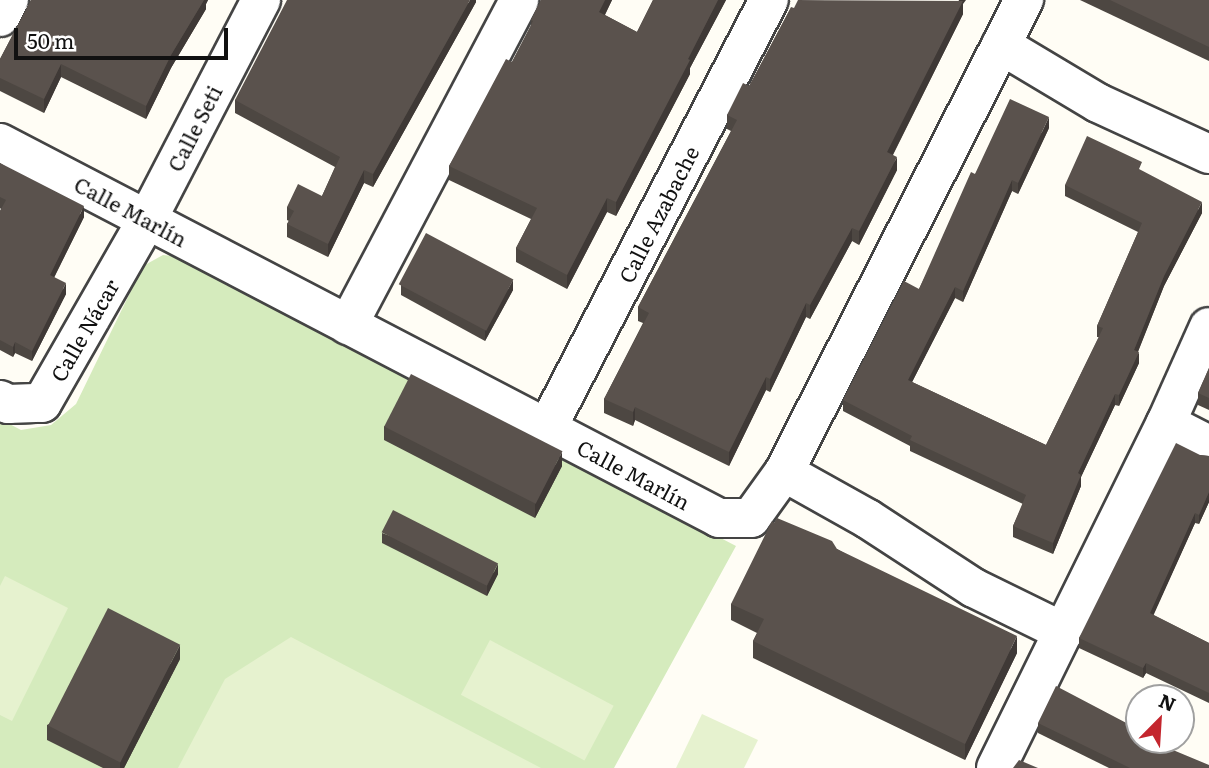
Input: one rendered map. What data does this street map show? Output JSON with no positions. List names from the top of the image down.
{
  "streets": {
    "street": [
      "Calle Seti",
      "Calle Marlín",
      "Calle Azabache",
      "Calle Nácar"
    ]
  },
  "crossings": [
    ["Calle Seti", "Calle Marlín"],
    ["Calle Seti", "Calle Nácar"],
    ["Calle Marlín", "Calle Azabache"],
    ["Calle Marlín", "Calle Nácar"]
  ],
  "scale_bar": "50 m",
  "north": "top right"
}
